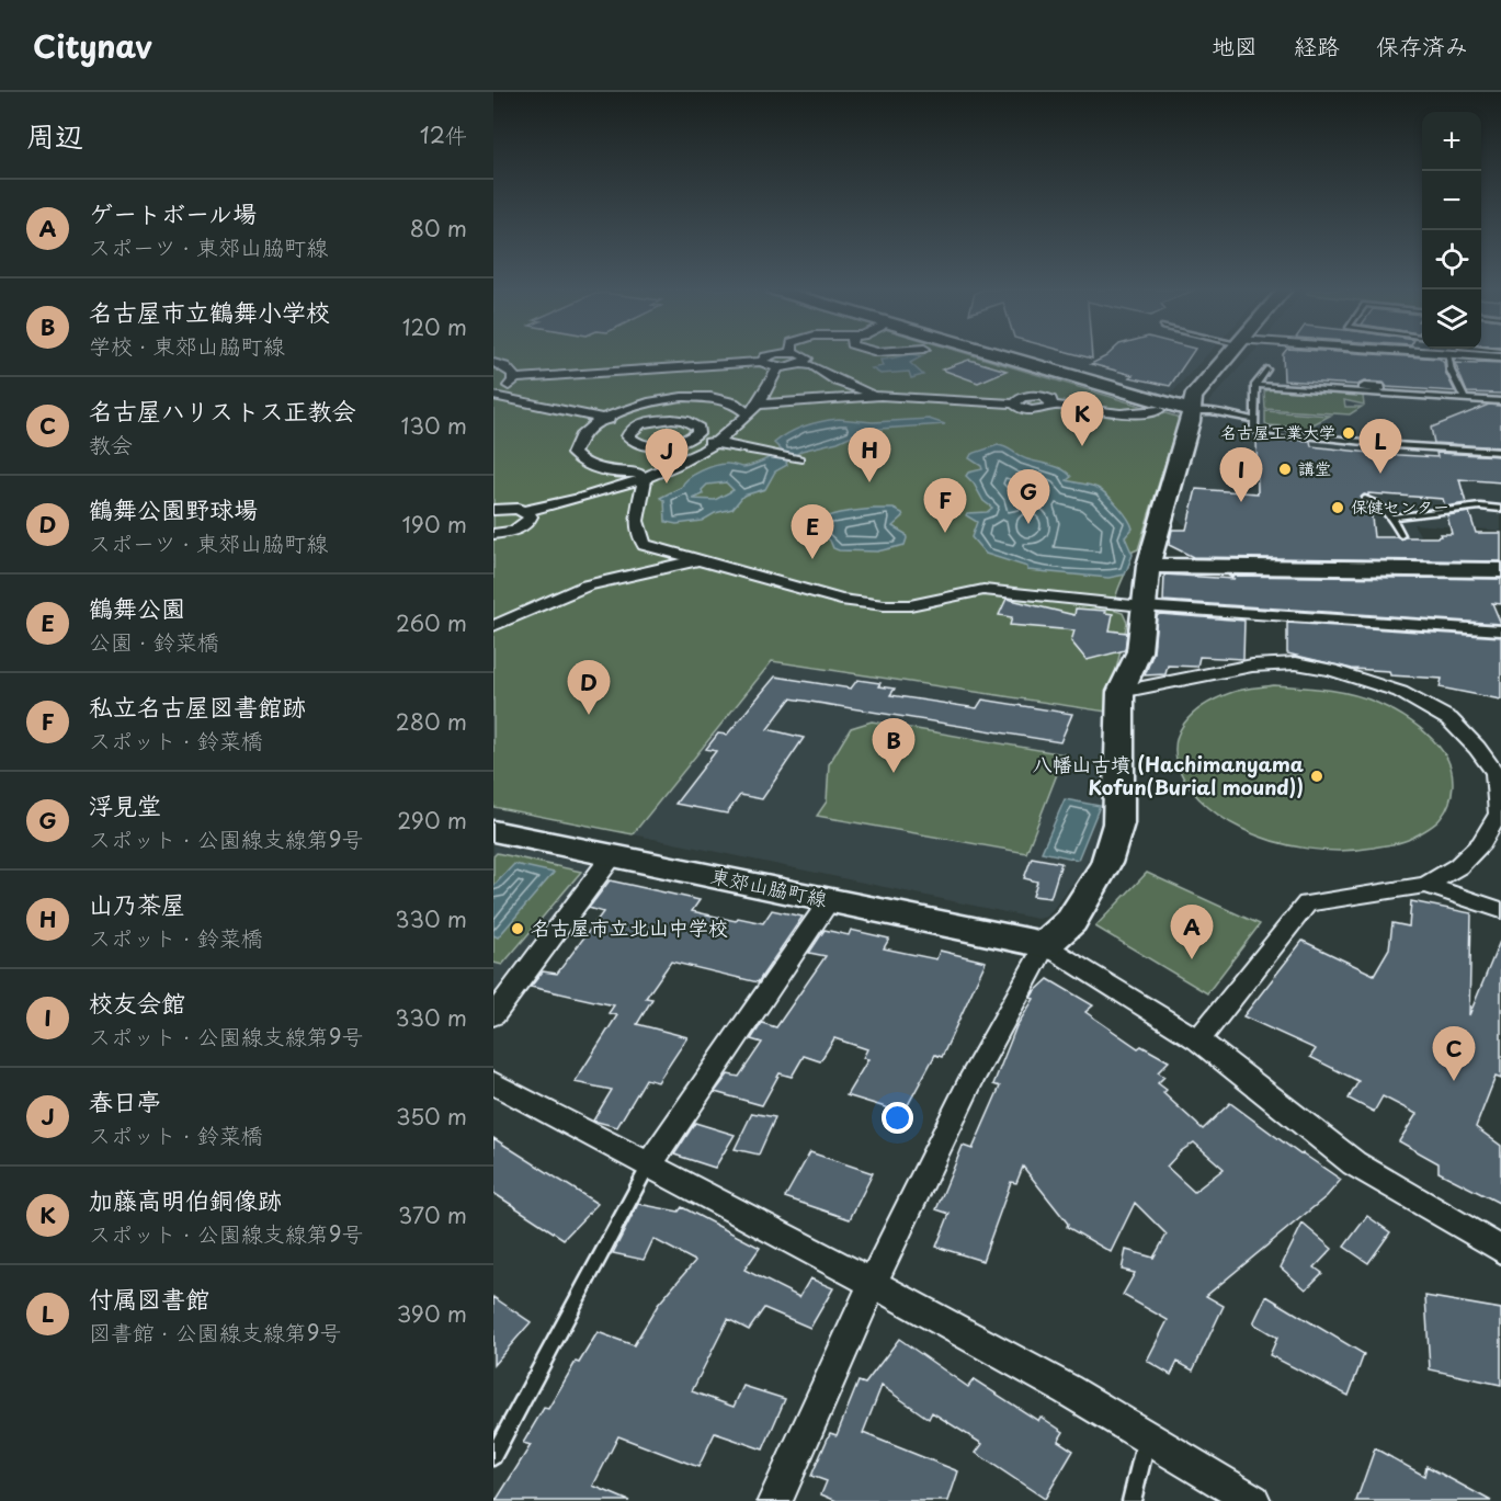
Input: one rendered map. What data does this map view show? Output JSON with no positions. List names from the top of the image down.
{
  "streets": {
    "street": ["東郊山脇町線"]
  },
  "places": [
    "名古屋工業大学",
    "講堂",
    "保健センター",
    "八幡山古墳 (Hachimanyama Kofun(Burial mound))",
    "名古屋市立北山中学校"
  ],
  "page": {
    "header": "Citynav",
    "nav": ["地図", "経路", "保存済み"],
    "heading": ["周辺", "12件"],
    "map_buttons": ["+", "−"],
    "list": [
      {
        "mark": "A",
        "name": "ゲートボール場",
        "note": "スポーツ · 東郊山脇町線",
        "value": "80 m"
      },
      {
        "mark": "B",
        "name": "名古屋市立鶴舞小学校",
        "note": "学校 · 東郊山脇町線",
        "value": "120 m"
      },
      {
        "mark": "C",
        "name": "名古屋ハリストス正教会",
        "note": "教会",
        "value": "130 m"
      },
      {
        "mark": "D",
        "name": "鶴舞公園野球場",
        "note": "スポーツ · 東郊山脇町線",
        "value": "190 m"
      },
      {
        "mark": "E",
        "name": "鶴舞公園",
        "note": "公園 · 鈴菜橋",
        "value": "260 m"
      },
      {
        "mark": "F",
        "name": "私立名古屋図書館跡",
        "note": "スポット · 鈴菜橋",
        "value": "280 m"
      },
      {
        "mark": "G",
        "name": "浮見堂",
        "note": "スポット · 公園線支線第9号",
        "value": "290 m"
      },
      {
        "mark": "H",
        "name": "山乃茶屋",
        "note": "スポット · 鈴菜橋",
        "value": "330 m"
      },
      {
        "mark": "I",
        "name": "校友会館",
        "note": "スポット · 公園線支線第9号",
        "value": "330 m"
      },
      {
        "mark": "J",
        "name": "春日亭",
        "note": "スポット · 鈴菜橋",
        "value": "350 m"
      },
      {
        "mark": "K",
        "name": "加藤高明伯銅像跡",
        "note": "スポット · 公園線支線第9号",
        "value": "370 m"
      },
      {
        "mark": "L",
        "name": "付属図書館",
        "note": "図書館 · 公園線支線第9号",
        "value": "390 m"
      }
    ],
    "pins": [
      "K",
      "L",
      "H",
      "J",
      "I",
      "G",
      "F",
      "E",
      "D",
      "B",
      "A",
      "C"
    ]
  }
}
